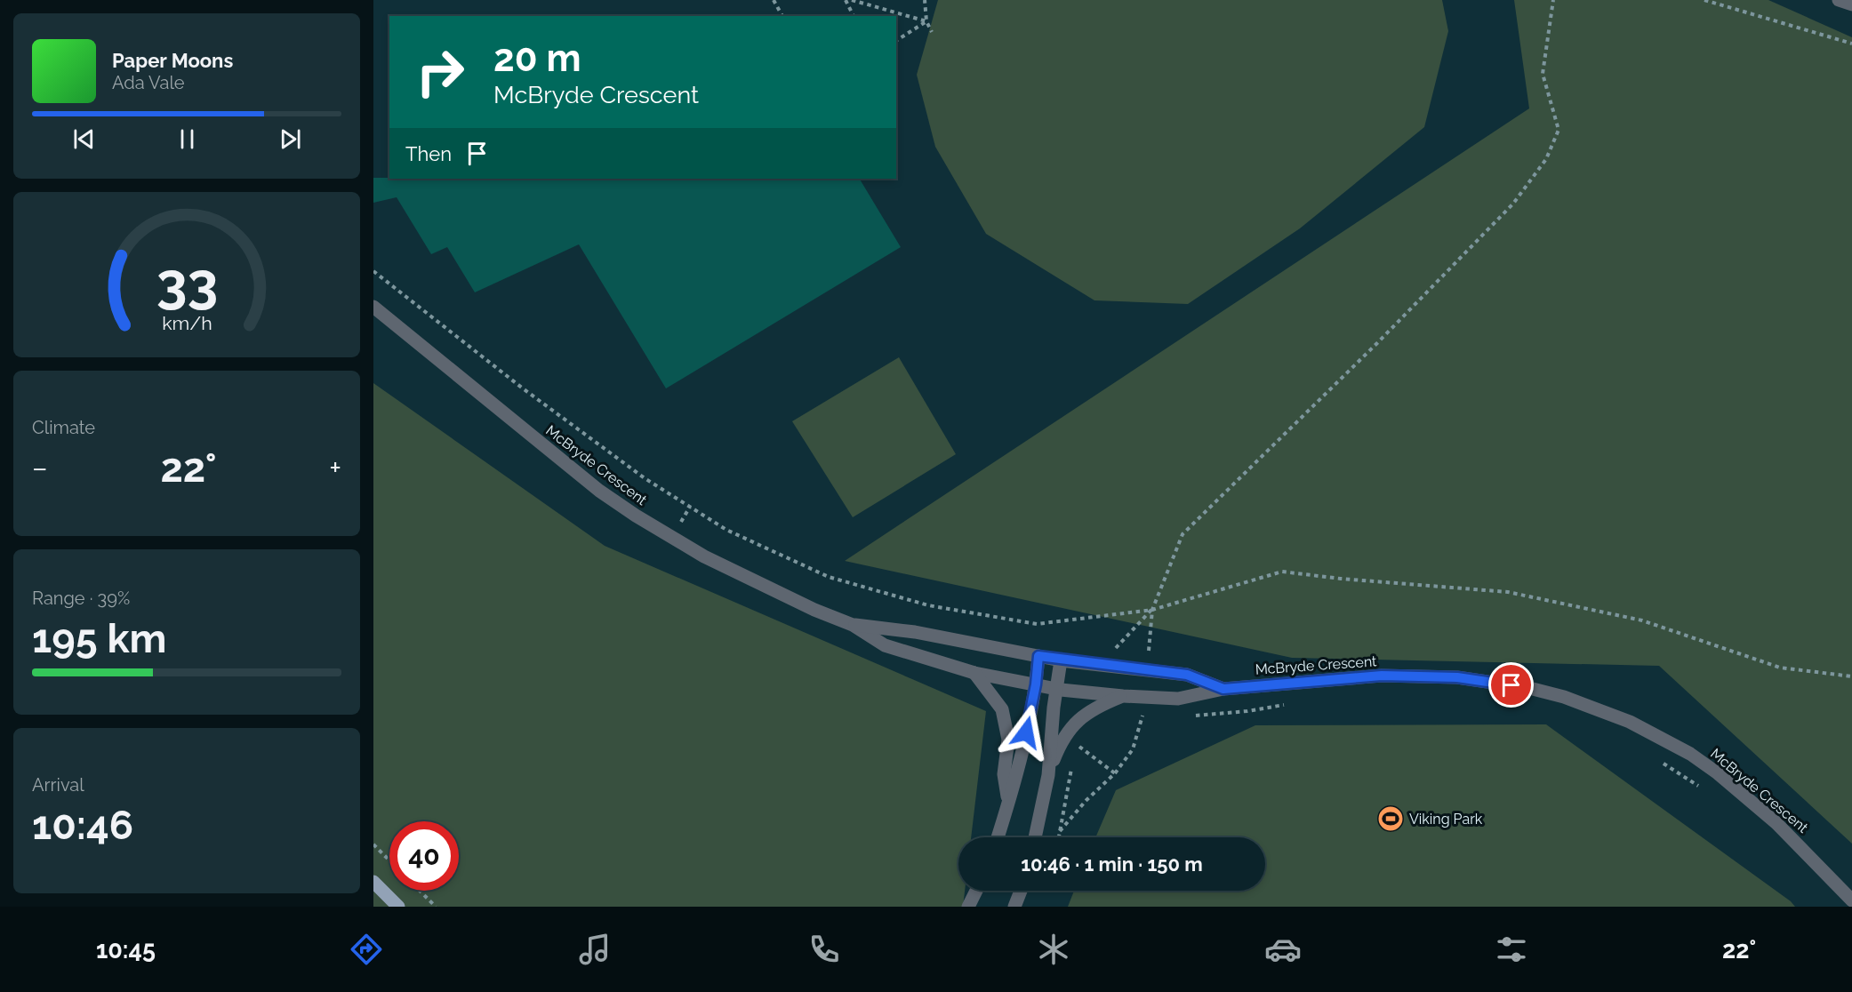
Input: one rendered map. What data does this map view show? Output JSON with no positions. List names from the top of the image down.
{
  "streets": {
    "street": ["McBryde Crescent"]
  },
  "places": {
    "sports": ["Viking Park"]
  },
  "page": {
    "turn": ["20 m", "McBryde Crescent"],
    "song": ["Paper Moons", "Ada Vale"],
    "then": "Then",
    "tile": [
      "Climate",
      ["Range · 39%", "195 km"],
      ["Arrival", "10:46"]
    ],
    "heat": ["−", "22°", "+"],
    "limit": "40",
    "trip": "10:46 · 1 min · 150 m",
    "tabs": ["10:45", "22°"],
    "gauge": ["33", "km/h"]
  }
}
